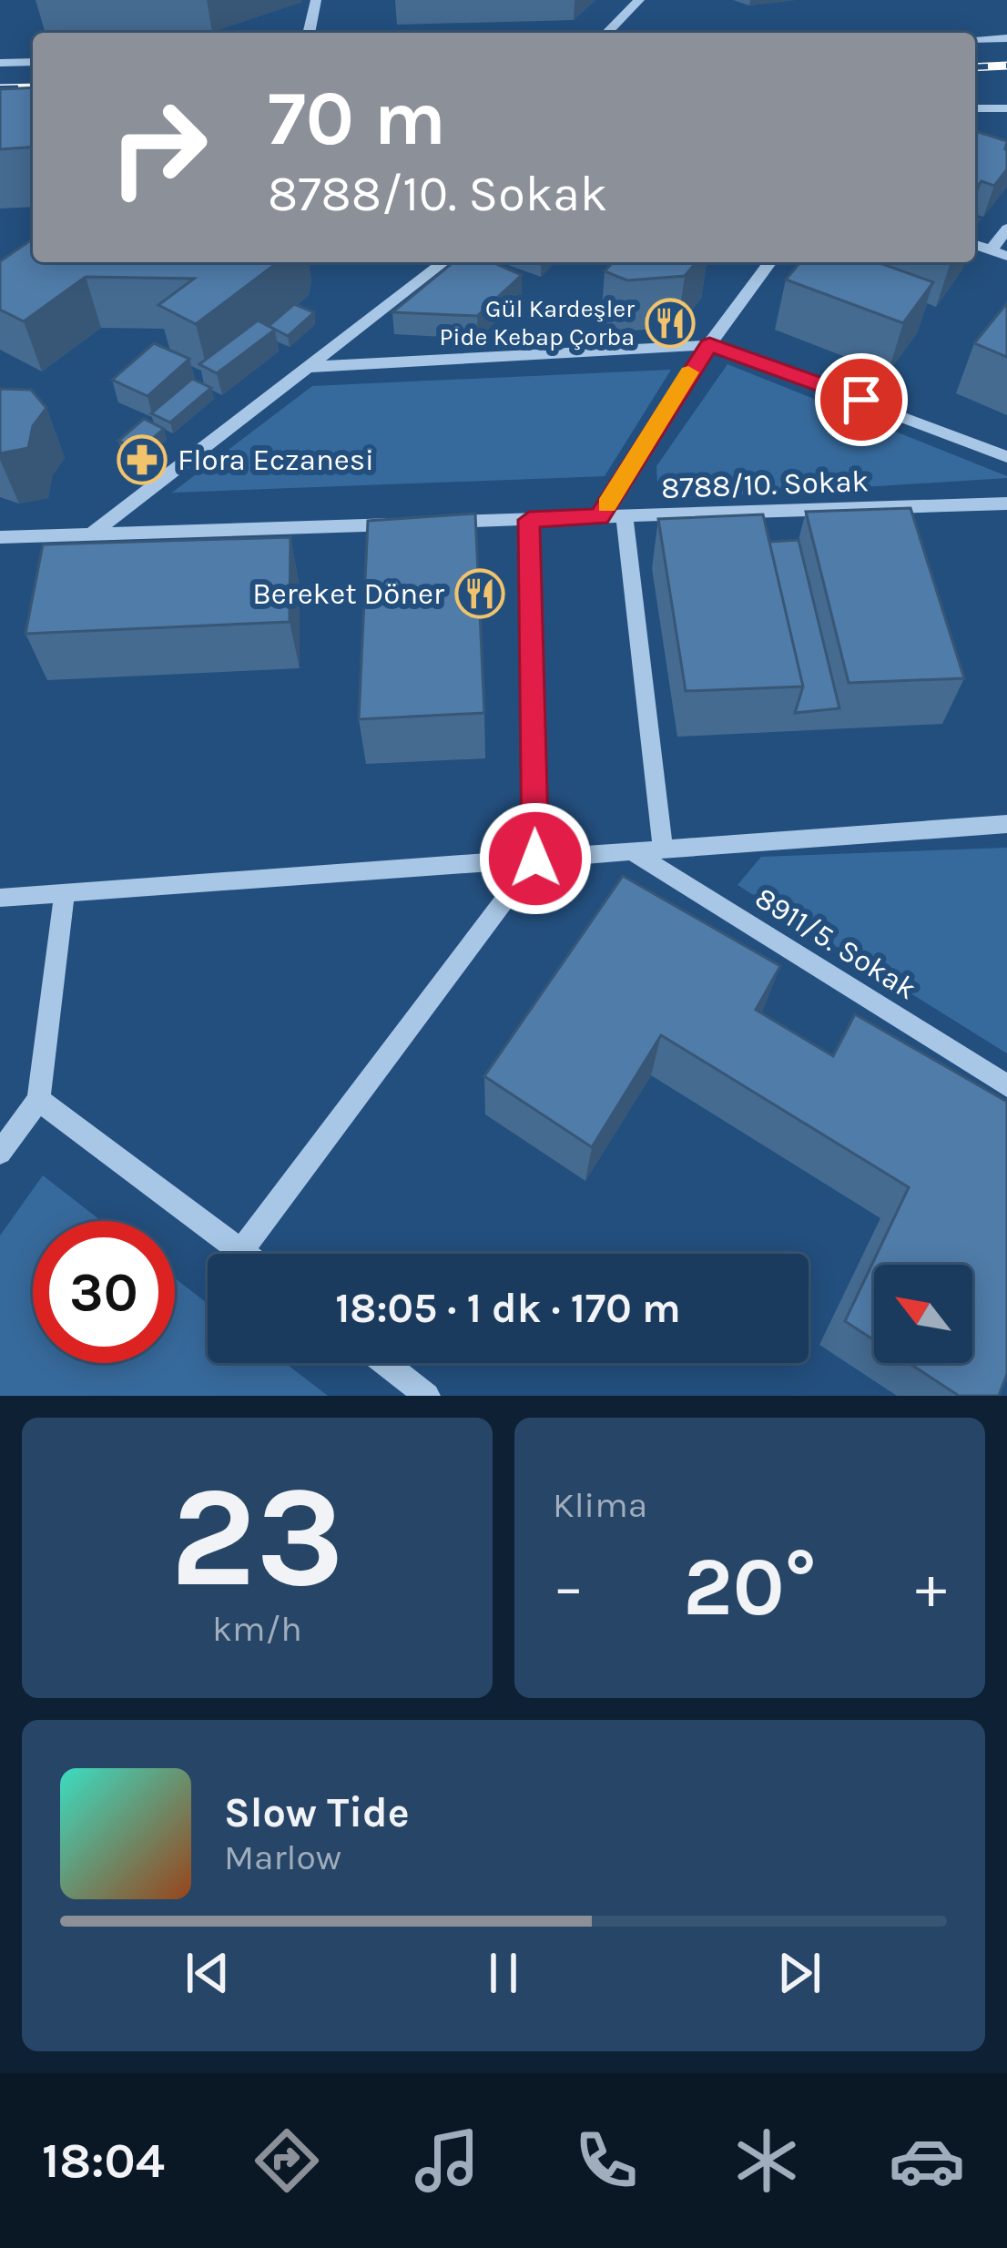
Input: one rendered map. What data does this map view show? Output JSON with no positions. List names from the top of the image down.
{
  "streets": {
    "street": ["8788/10. Sokak", "8911/5. Sokak"]
  },
  "places": {
    "restaurant": ["Gül Kardeşler Pide Kebap Çorba", "Bereket Döner"],
    "pharmacy": ["Flora Eczanesi"]
  },
  "north": "top left",
  "page": {
    "turn": ["70 m", "8788/10. Sokak"],
    "limit": "30",
    "trip": "18:05 · 1 dk · 170 m",
    "tile": [
      ["23", "km/h"],
      "Klima"
    ],
    "heat": ["−", "20°", "+"],
    "song": ["Slow Tide", "Marlow"],
    "tabs": "18:04"
  }
}
